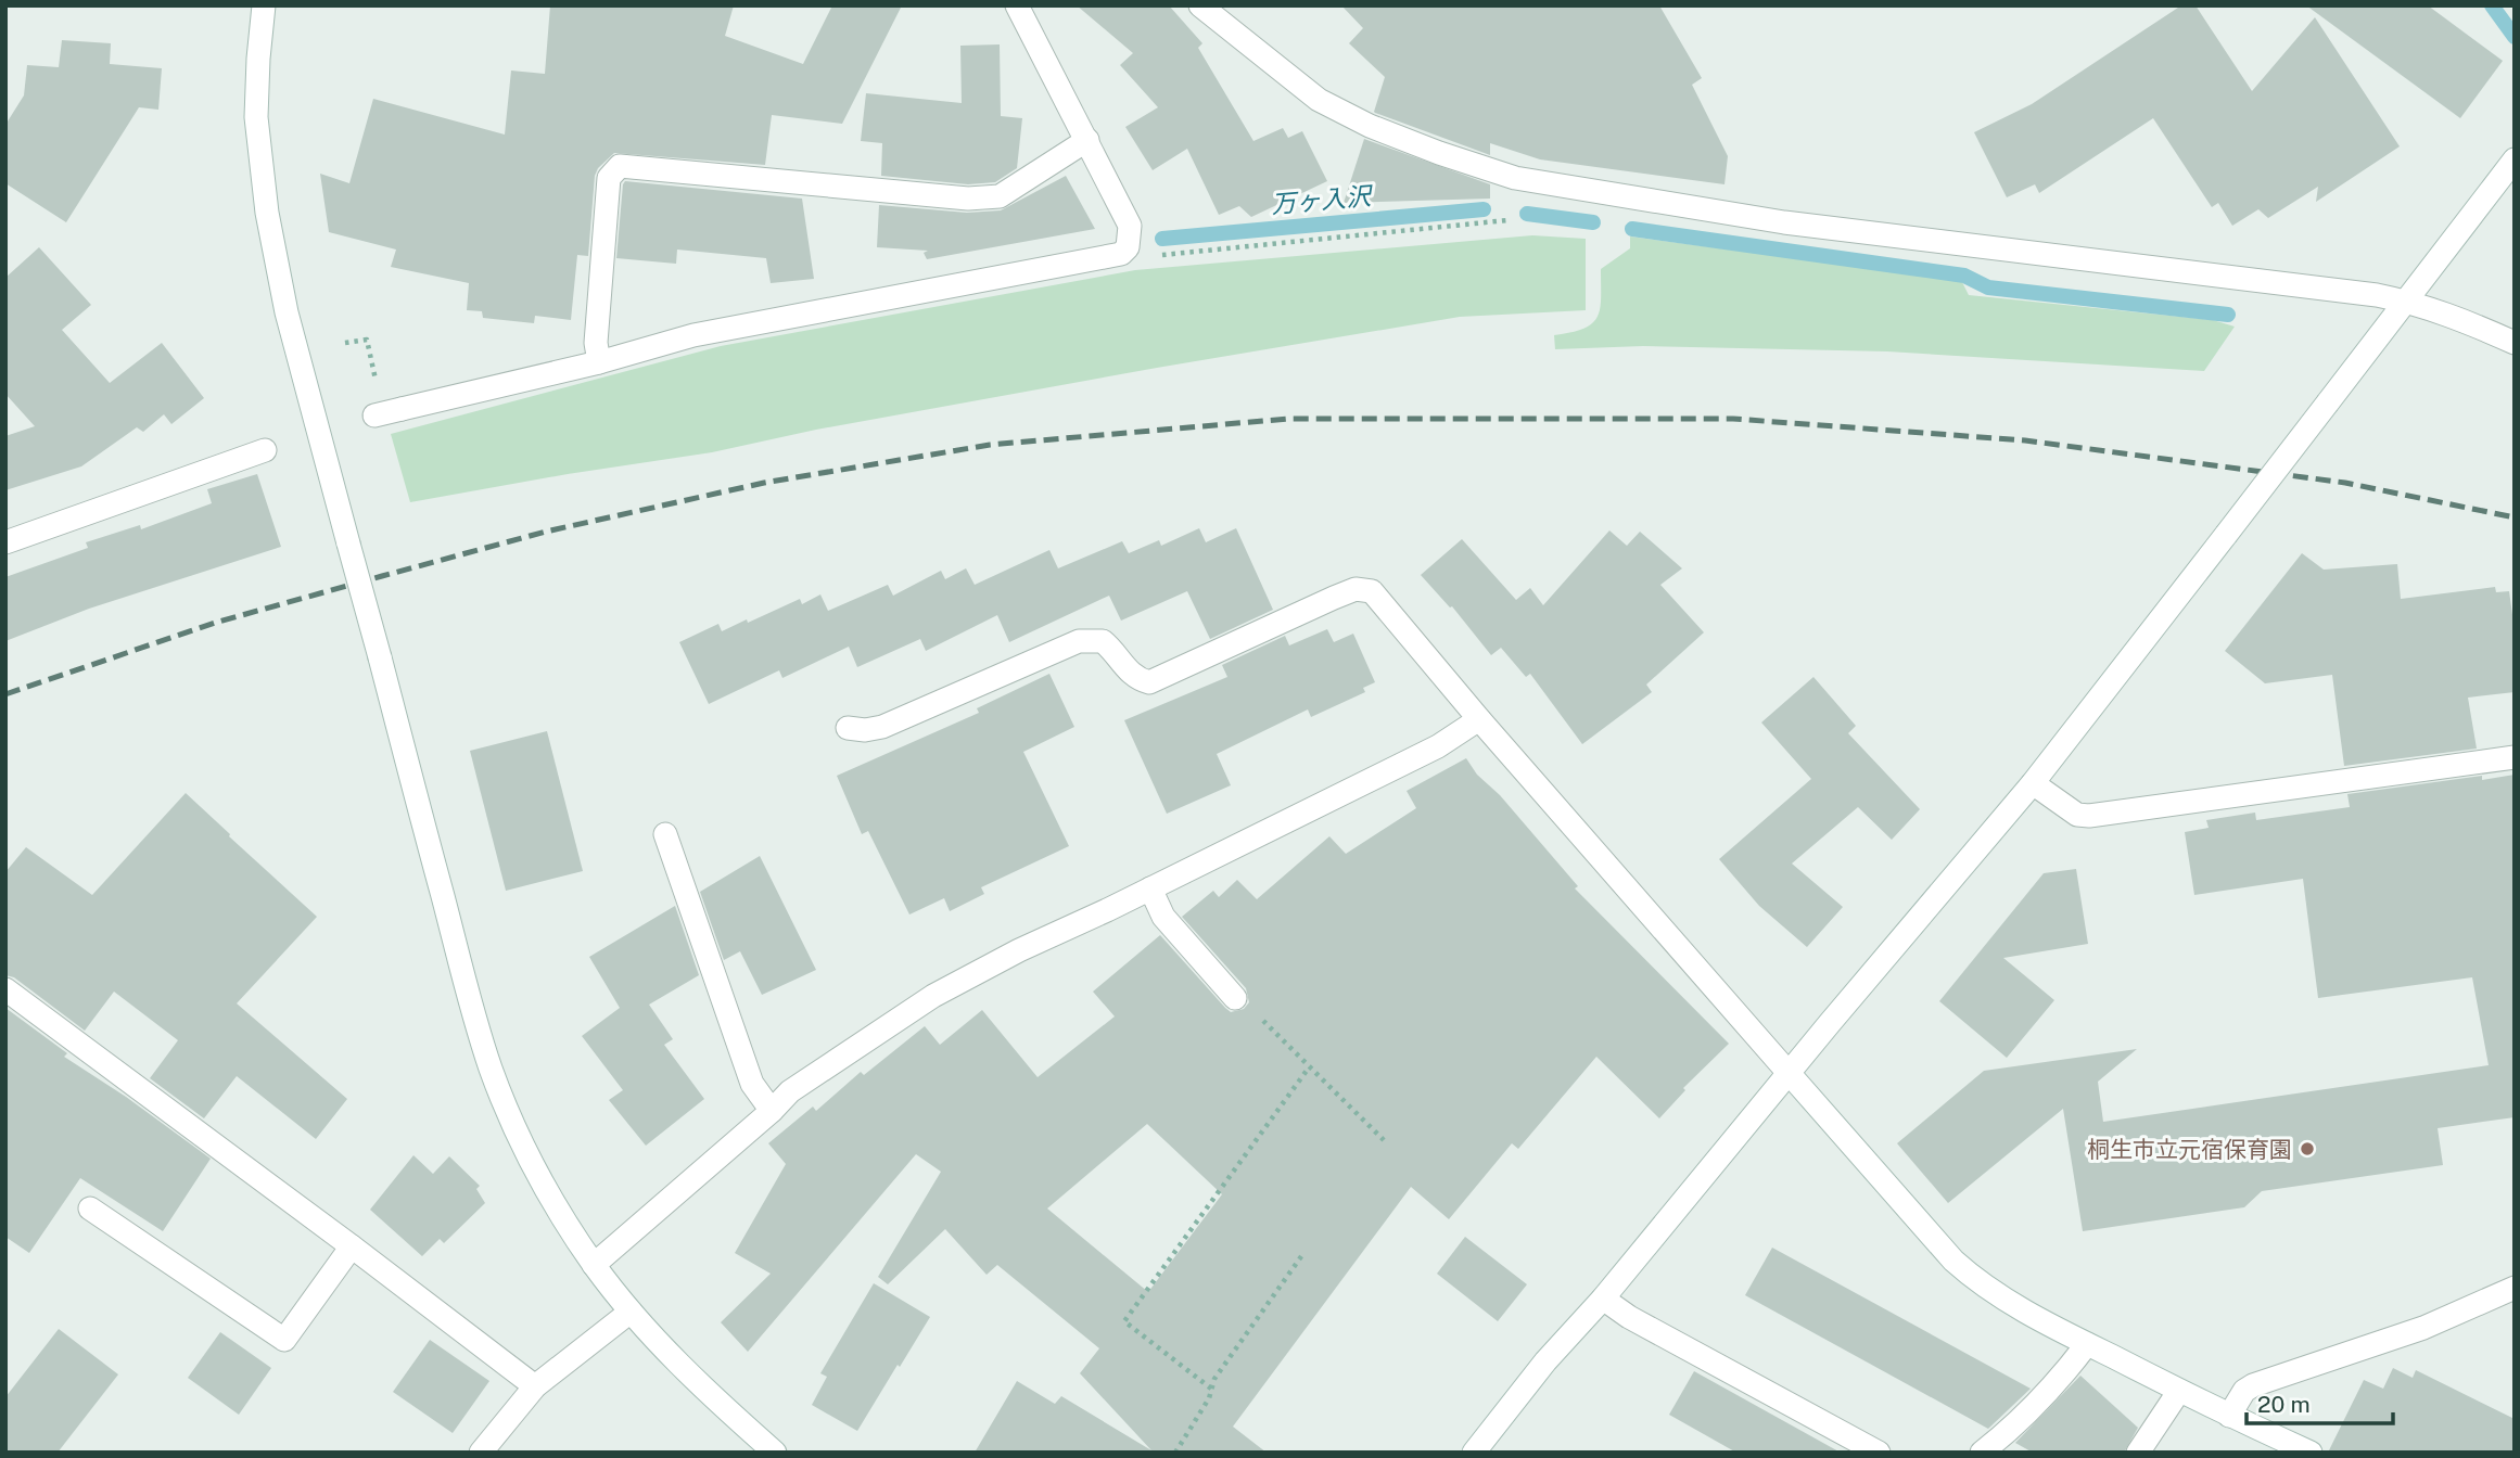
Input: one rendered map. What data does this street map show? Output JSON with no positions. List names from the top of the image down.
{
  "water": ["万ヶ入沢"],
  "places": ["桐生市立元宿保育園"],
  "scale_bar": "20 m"
}
